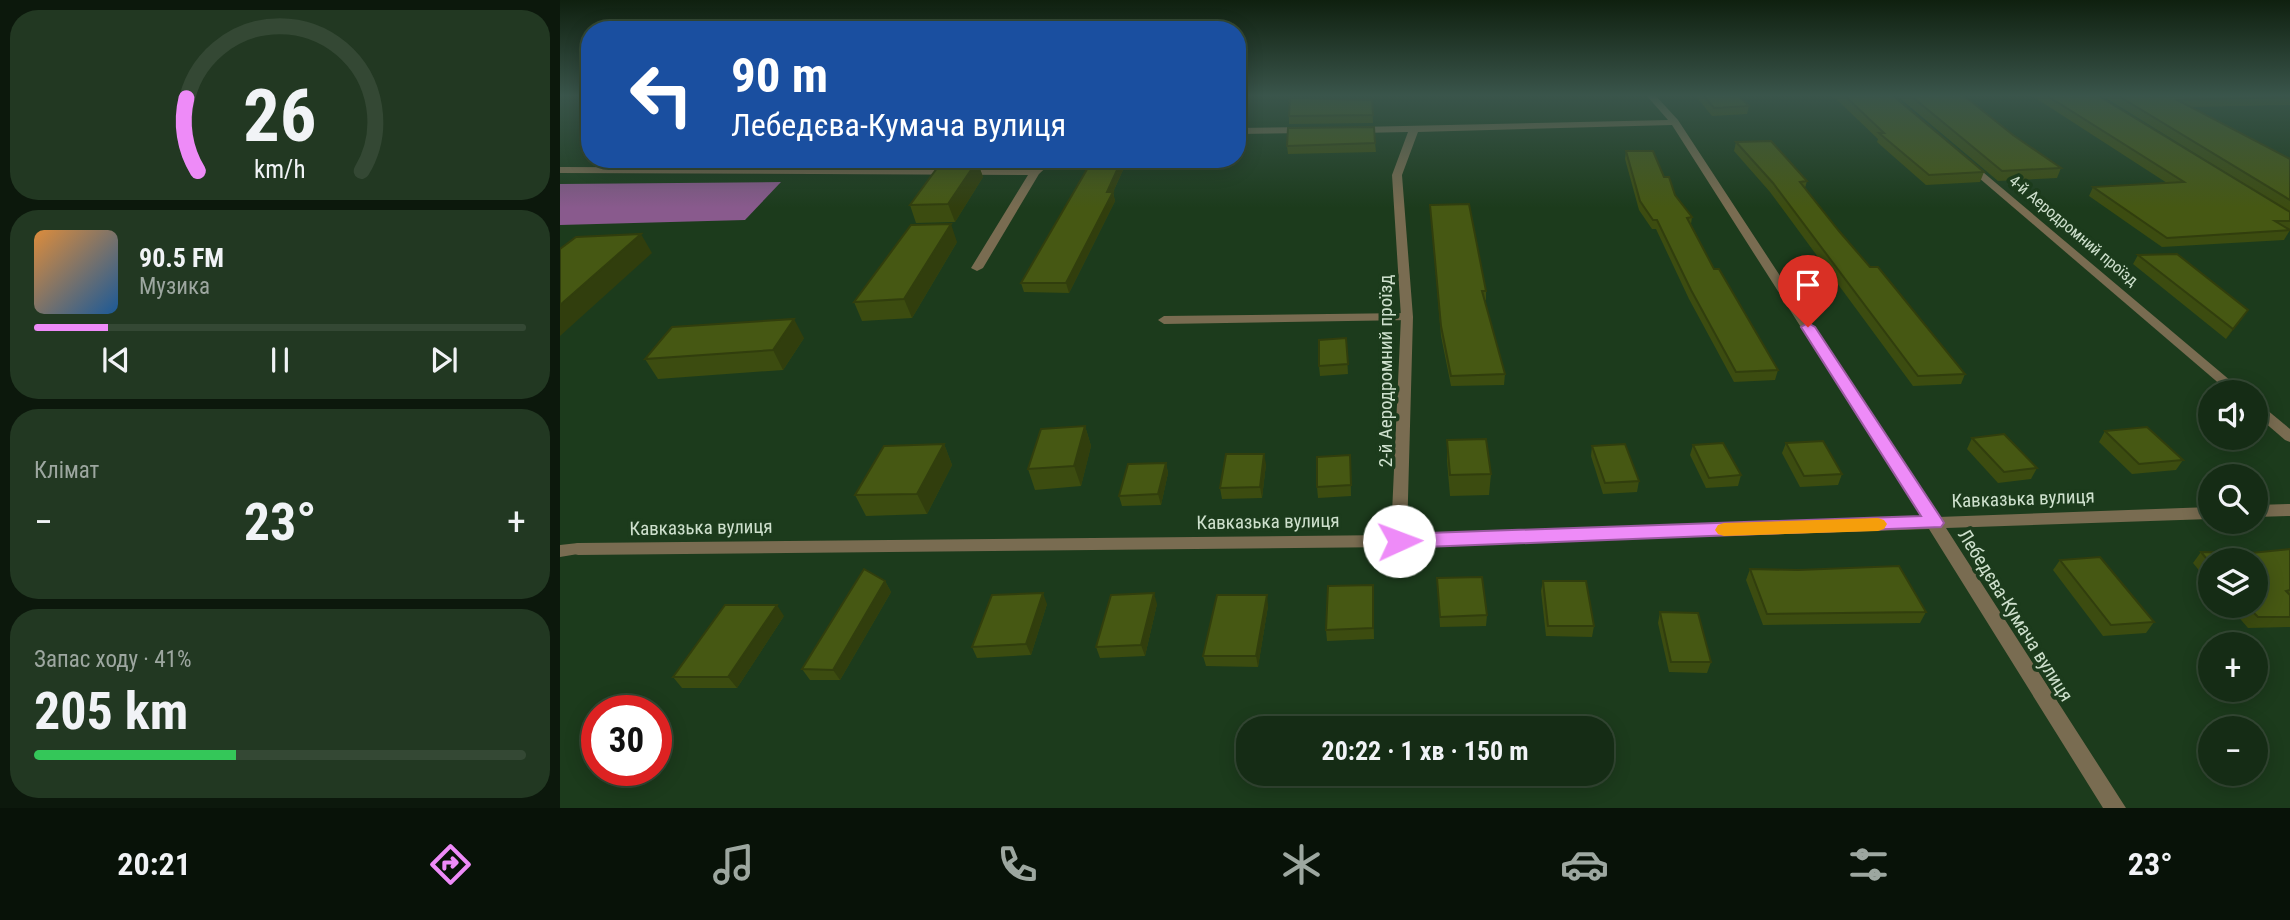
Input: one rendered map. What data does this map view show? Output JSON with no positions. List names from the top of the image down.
{
  "streets": {
    "street": [
      "4-й Аеродромний проїзд",
      "2-й Аеродромний проїзд",
      "Кавказька вулиця",
      "Лебедєва-Кумача вулиця"
    ]
  },
  "crossings": [
    ["2-й Аеродромний проїзд", "Кавказька вулиця"],
    ["Кавказька вулиця", "Лебедєва-Кумача вулиця"]
  ],
  "page": {
    "turn": ["90 m", "Лебедєва-Кумача вулиця"],
    "song": ["90.5 FM", "Музика"],
    "map_buttons": ["+", "−"],
    "tile": [
      "Клімат",
      ["Запас ходу · 41%", "205 km"]
    ],
    "heat": ["−", "23°", "+"],
    "limit": "30",
    "trip": "20:22 · 1 хв · 150 m",
    "tabs": ["20:21", "23°"],
    "gauge": ["26", "km/h"]
  }
}
